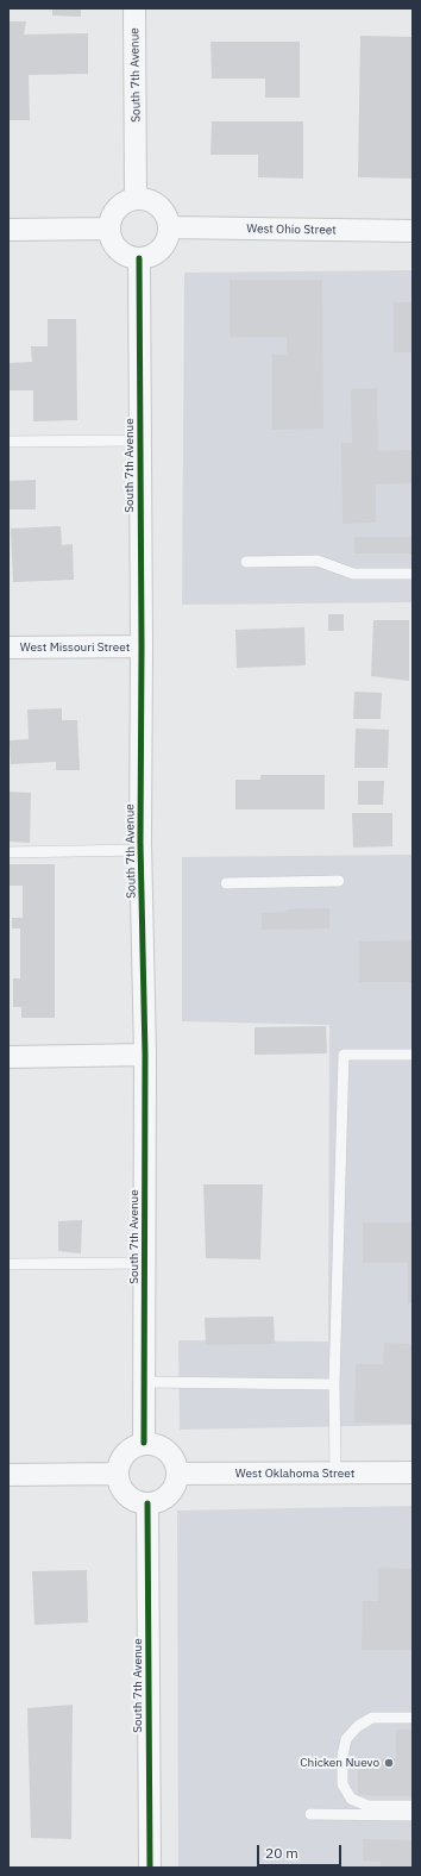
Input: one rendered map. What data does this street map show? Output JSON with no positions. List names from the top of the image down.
{
  "streets": {
    "street": [
      "South 7th Avenue",
      "West Ohio Street",
      "West Missouri Street",
      "West Oklahoma Street"
    ]
  },
  "crossings": [
    ["South 7th Avenue", "West Ohio Street"],
    ["South 7th Avenue", "West Missouri Street"],
    ["South 7th Avenue", "West Oklahoma Street"]
  ],
  "places": ["Chicken Nuevo"],
  "scale_bar": "20 m"
}
